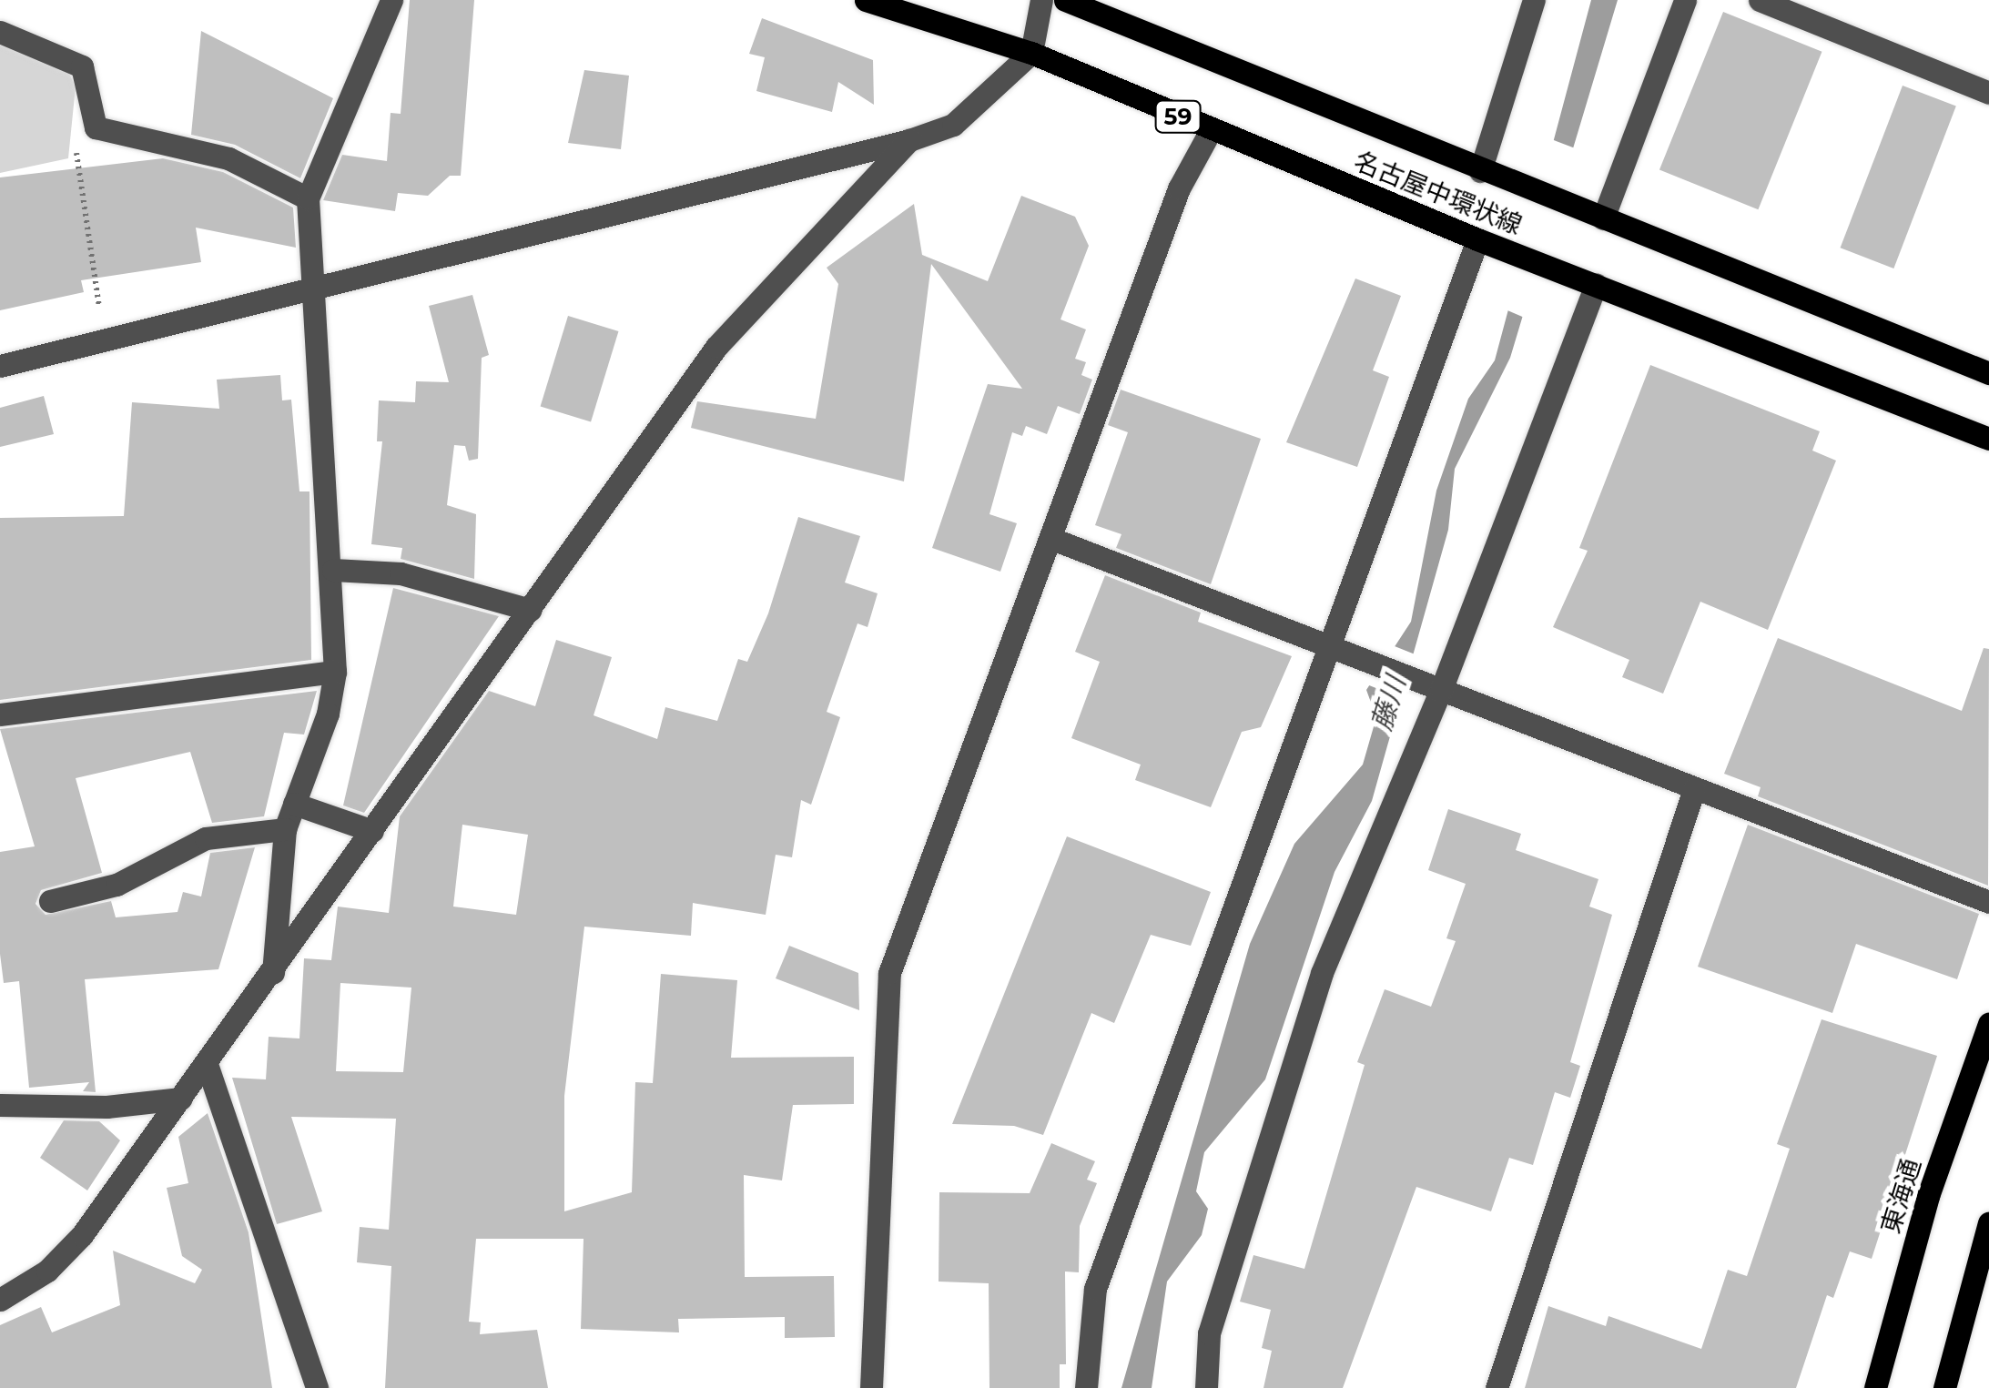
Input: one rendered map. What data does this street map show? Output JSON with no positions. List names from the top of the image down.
{
  "streets": {
    "main road": ["59", "名古屋中環状線", "東海通"]
  },
  "water": ["藤川"]
}
